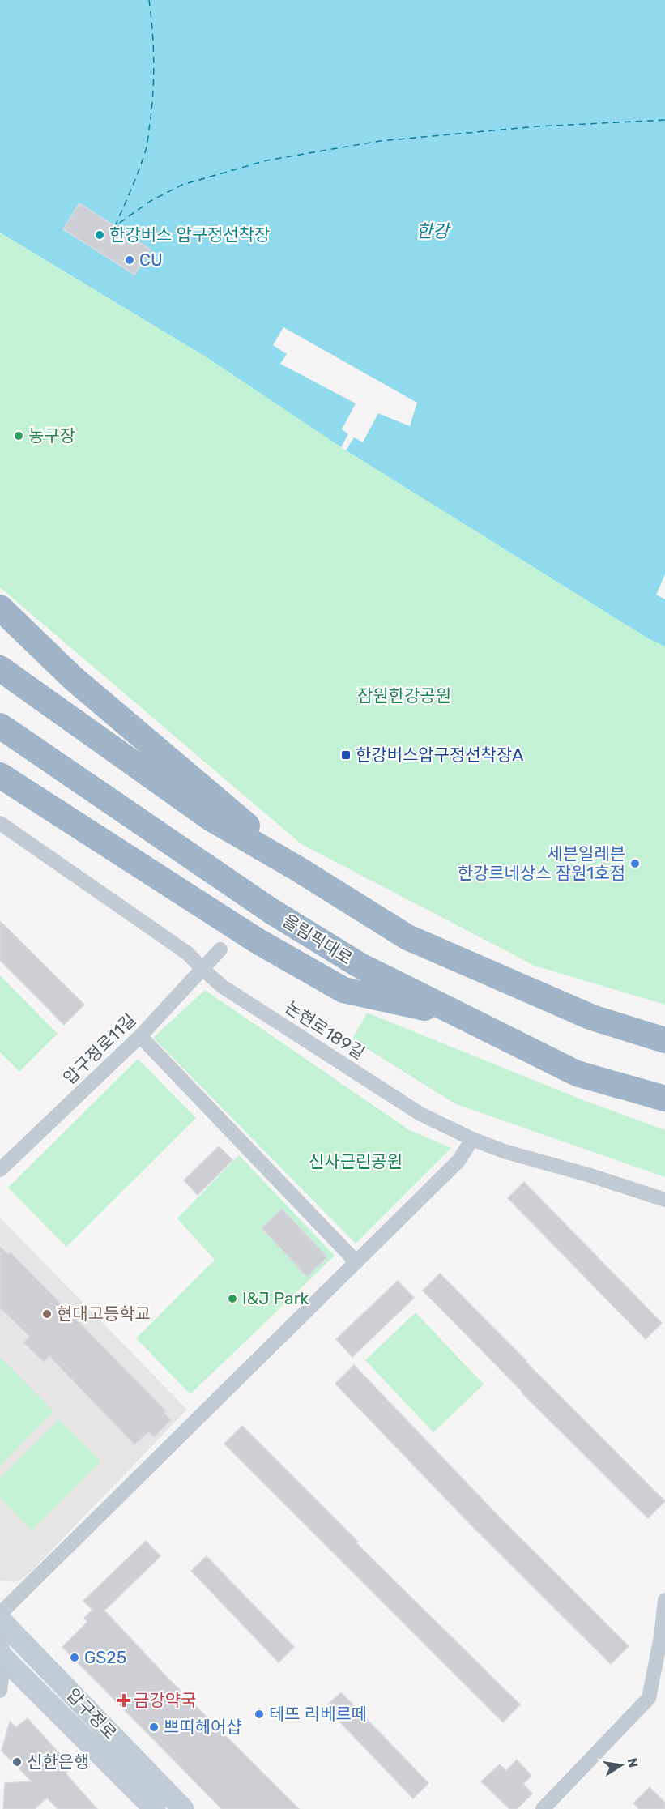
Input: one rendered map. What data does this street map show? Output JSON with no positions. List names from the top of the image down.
{
  "streets": {
    "highway": ["올림픽대로"],
    "main road": ["압구정로"],
    "street": ["논현로189길", "압구정로11길"]
  },
  "crossings": [
    ["논현로189길", "압구정로11길"]
  ],
  "water": ["한강"],
  "parks": ["잠원한강공원", "신사근린공원"],
  "places": {
    "other": [
      "한강버스 압구정선착장",
      "CU",
      "농구장",
      "세븐일레븐 한강르네상스 잠원1호점",
      "I&J Park",
      "현대고등학교",
      "GS25",
      "테뜨 리베르떼",
      "쁘띠헤어샵",
      "신한은행"
    ],
    "transit": ["한강버스압구정선착장A"],
    "health": ["금강약국"]
  },
  "north": "right"
}
